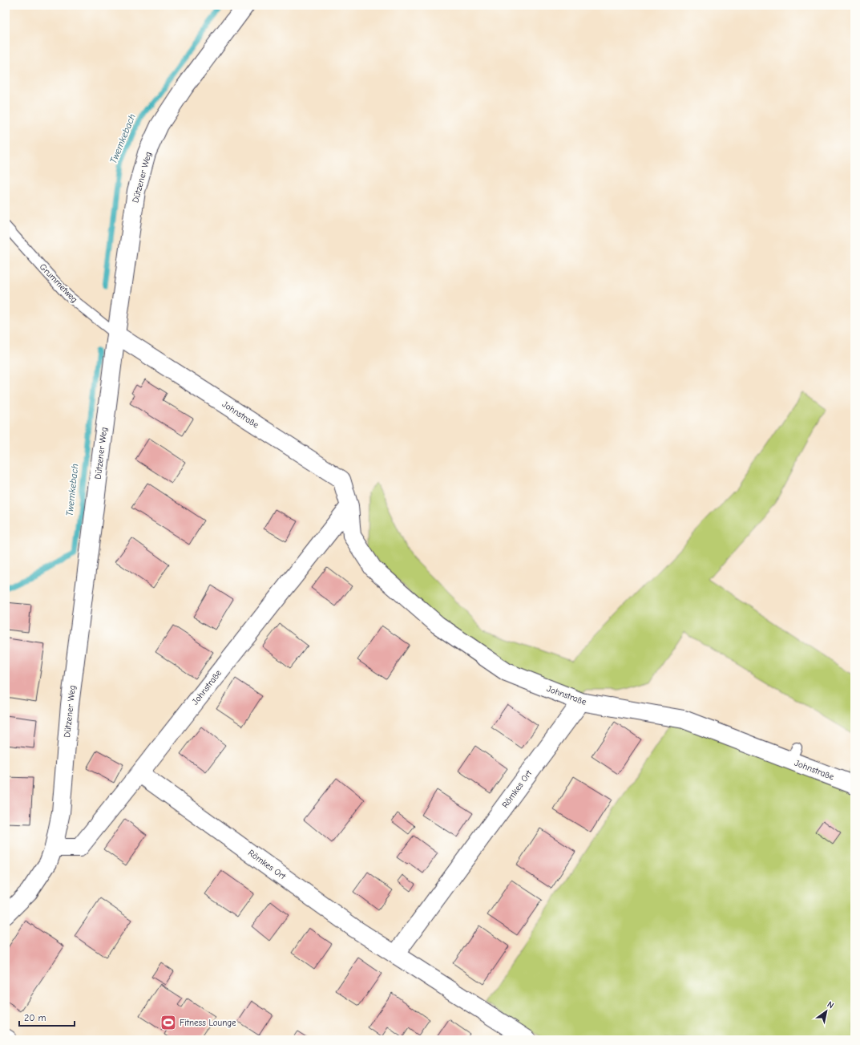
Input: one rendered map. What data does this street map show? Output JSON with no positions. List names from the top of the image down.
{
  "streets": {
    "street": ["Dützener Weg", "Johnstraße", "Römkes Ort"],
    "lane": ["Grummetweg"]
  },
  "crossings": [
    ["Dützener Weg", "Grummetweg"],
    ["Dützener Weg", "Johnstraße"],
    ["Grummetweg", "Johnstraße"],
    ["Johnstraße", "Römkes Ort"]
  ],
  "water": ["Twemkebach"],
  "places": {
    "sports": ["Fitness Lounge"]
  },
  "scale_bar": "20 m",
  "north": "top right"
}
